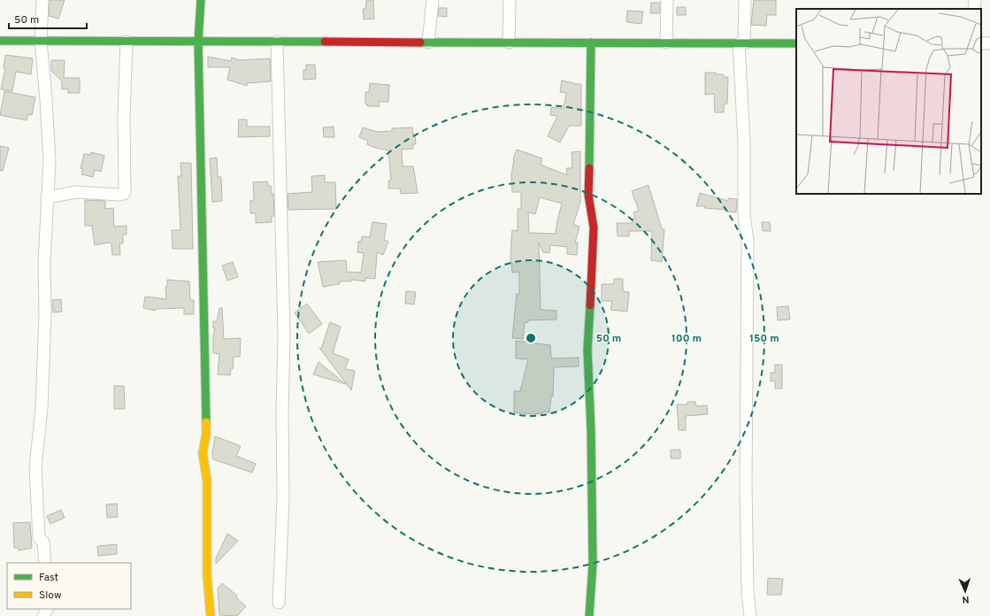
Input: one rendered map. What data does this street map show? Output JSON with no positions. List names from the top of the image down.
{
  "legend": ["Fast", "Slow"],
  "scale_bar": "50 m",
  "north": "bottom",
  "rings": ["50 m", "100 m", "150 m"]
}
